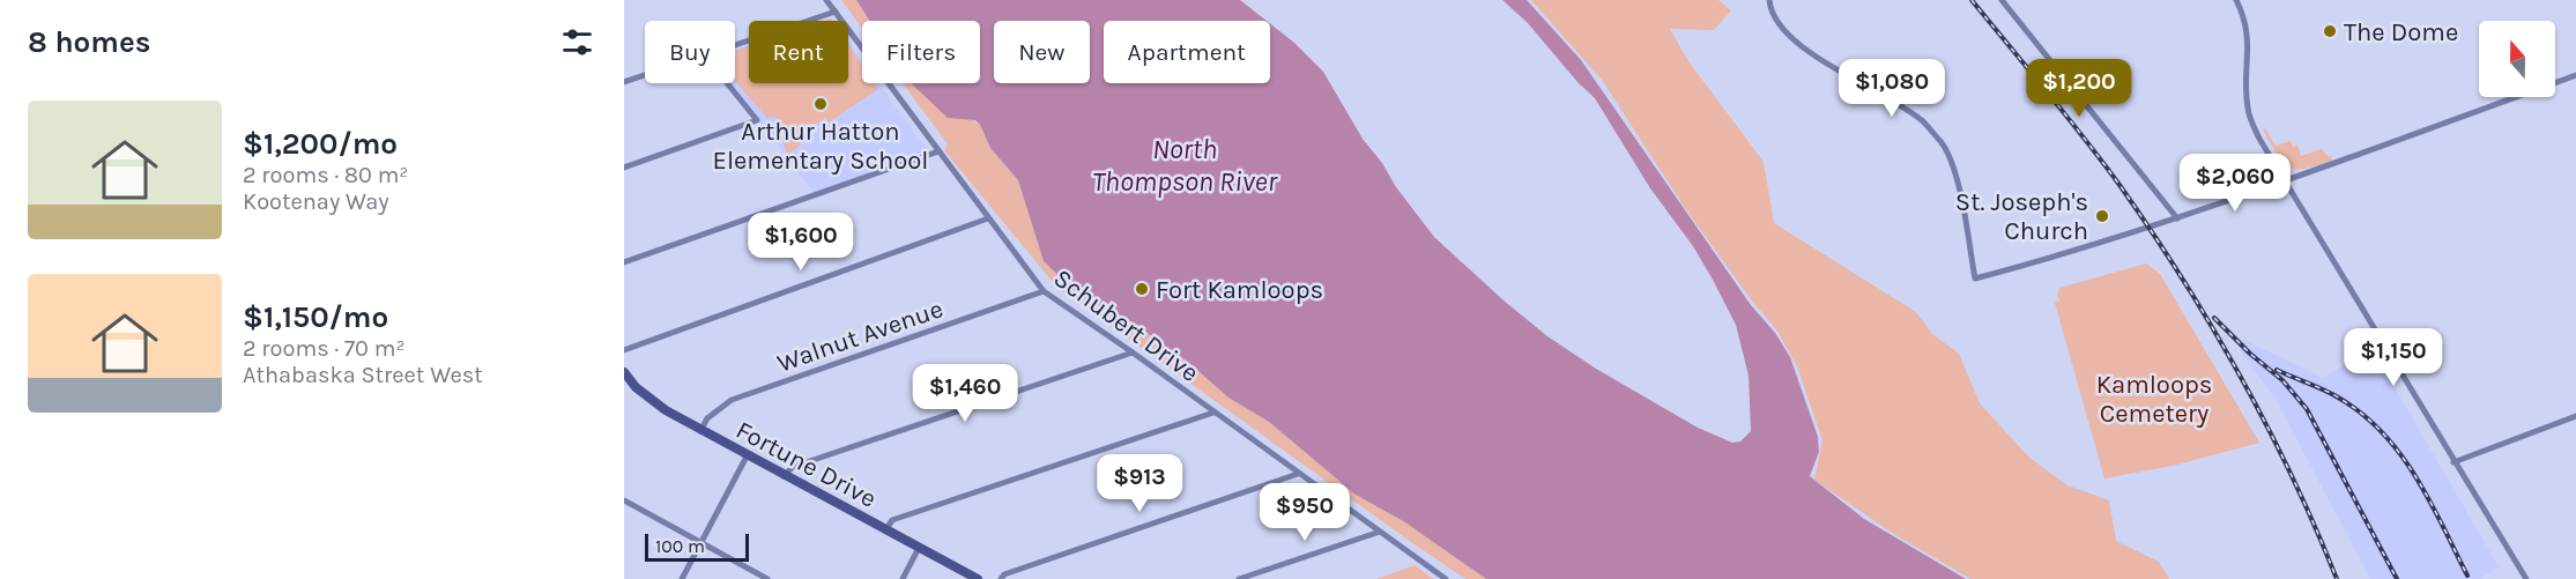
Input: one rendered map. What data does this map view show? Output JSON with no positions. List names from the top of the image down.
{
  "streets": {
    "main road": ["Fortune Drive"],
    "street": ["Schubert Drive", "Walnut Avenue"]
  },
  "crossings": [
    ["Schubert Drive", "Walnut Avenue"],
    ["Walnut Avenue", "Fortune Drive"]
  ],
  "water": ["North Thompson River"],
  "parks": ["Kamloops Cemetery"],
  "places": [
    "The Dome",
    "Arthur Hatton Elementary School",
    "St. Joseph's Church",
    "Fort Kamloops"
  ],
  "scale_bar": "100 m",
  "north": "top",
  "page": {
    "heading": "8 homes",
    "chip": [
      "Buy",
      "Rent",
      "Filters",
      "New",
      "Apartment"
    ],
    "price": [
      "$1,080",
      "$1,200",
      "$2,060",
      "$1,600",
      "$1,150",
      "$1,460",
      "$913",
      "$950"
    ],
    "list": [
      {
        "name": "$1,200/mo",
        "note": "2 rooms · 80 m² · Kootenay Way"
      },
      {
        "name": "$1,150/mo",
        "note": "2 rooms · 70 m² · Athabaska Street West"
      }
    ],
    "scale": "100 m"
  }
}
